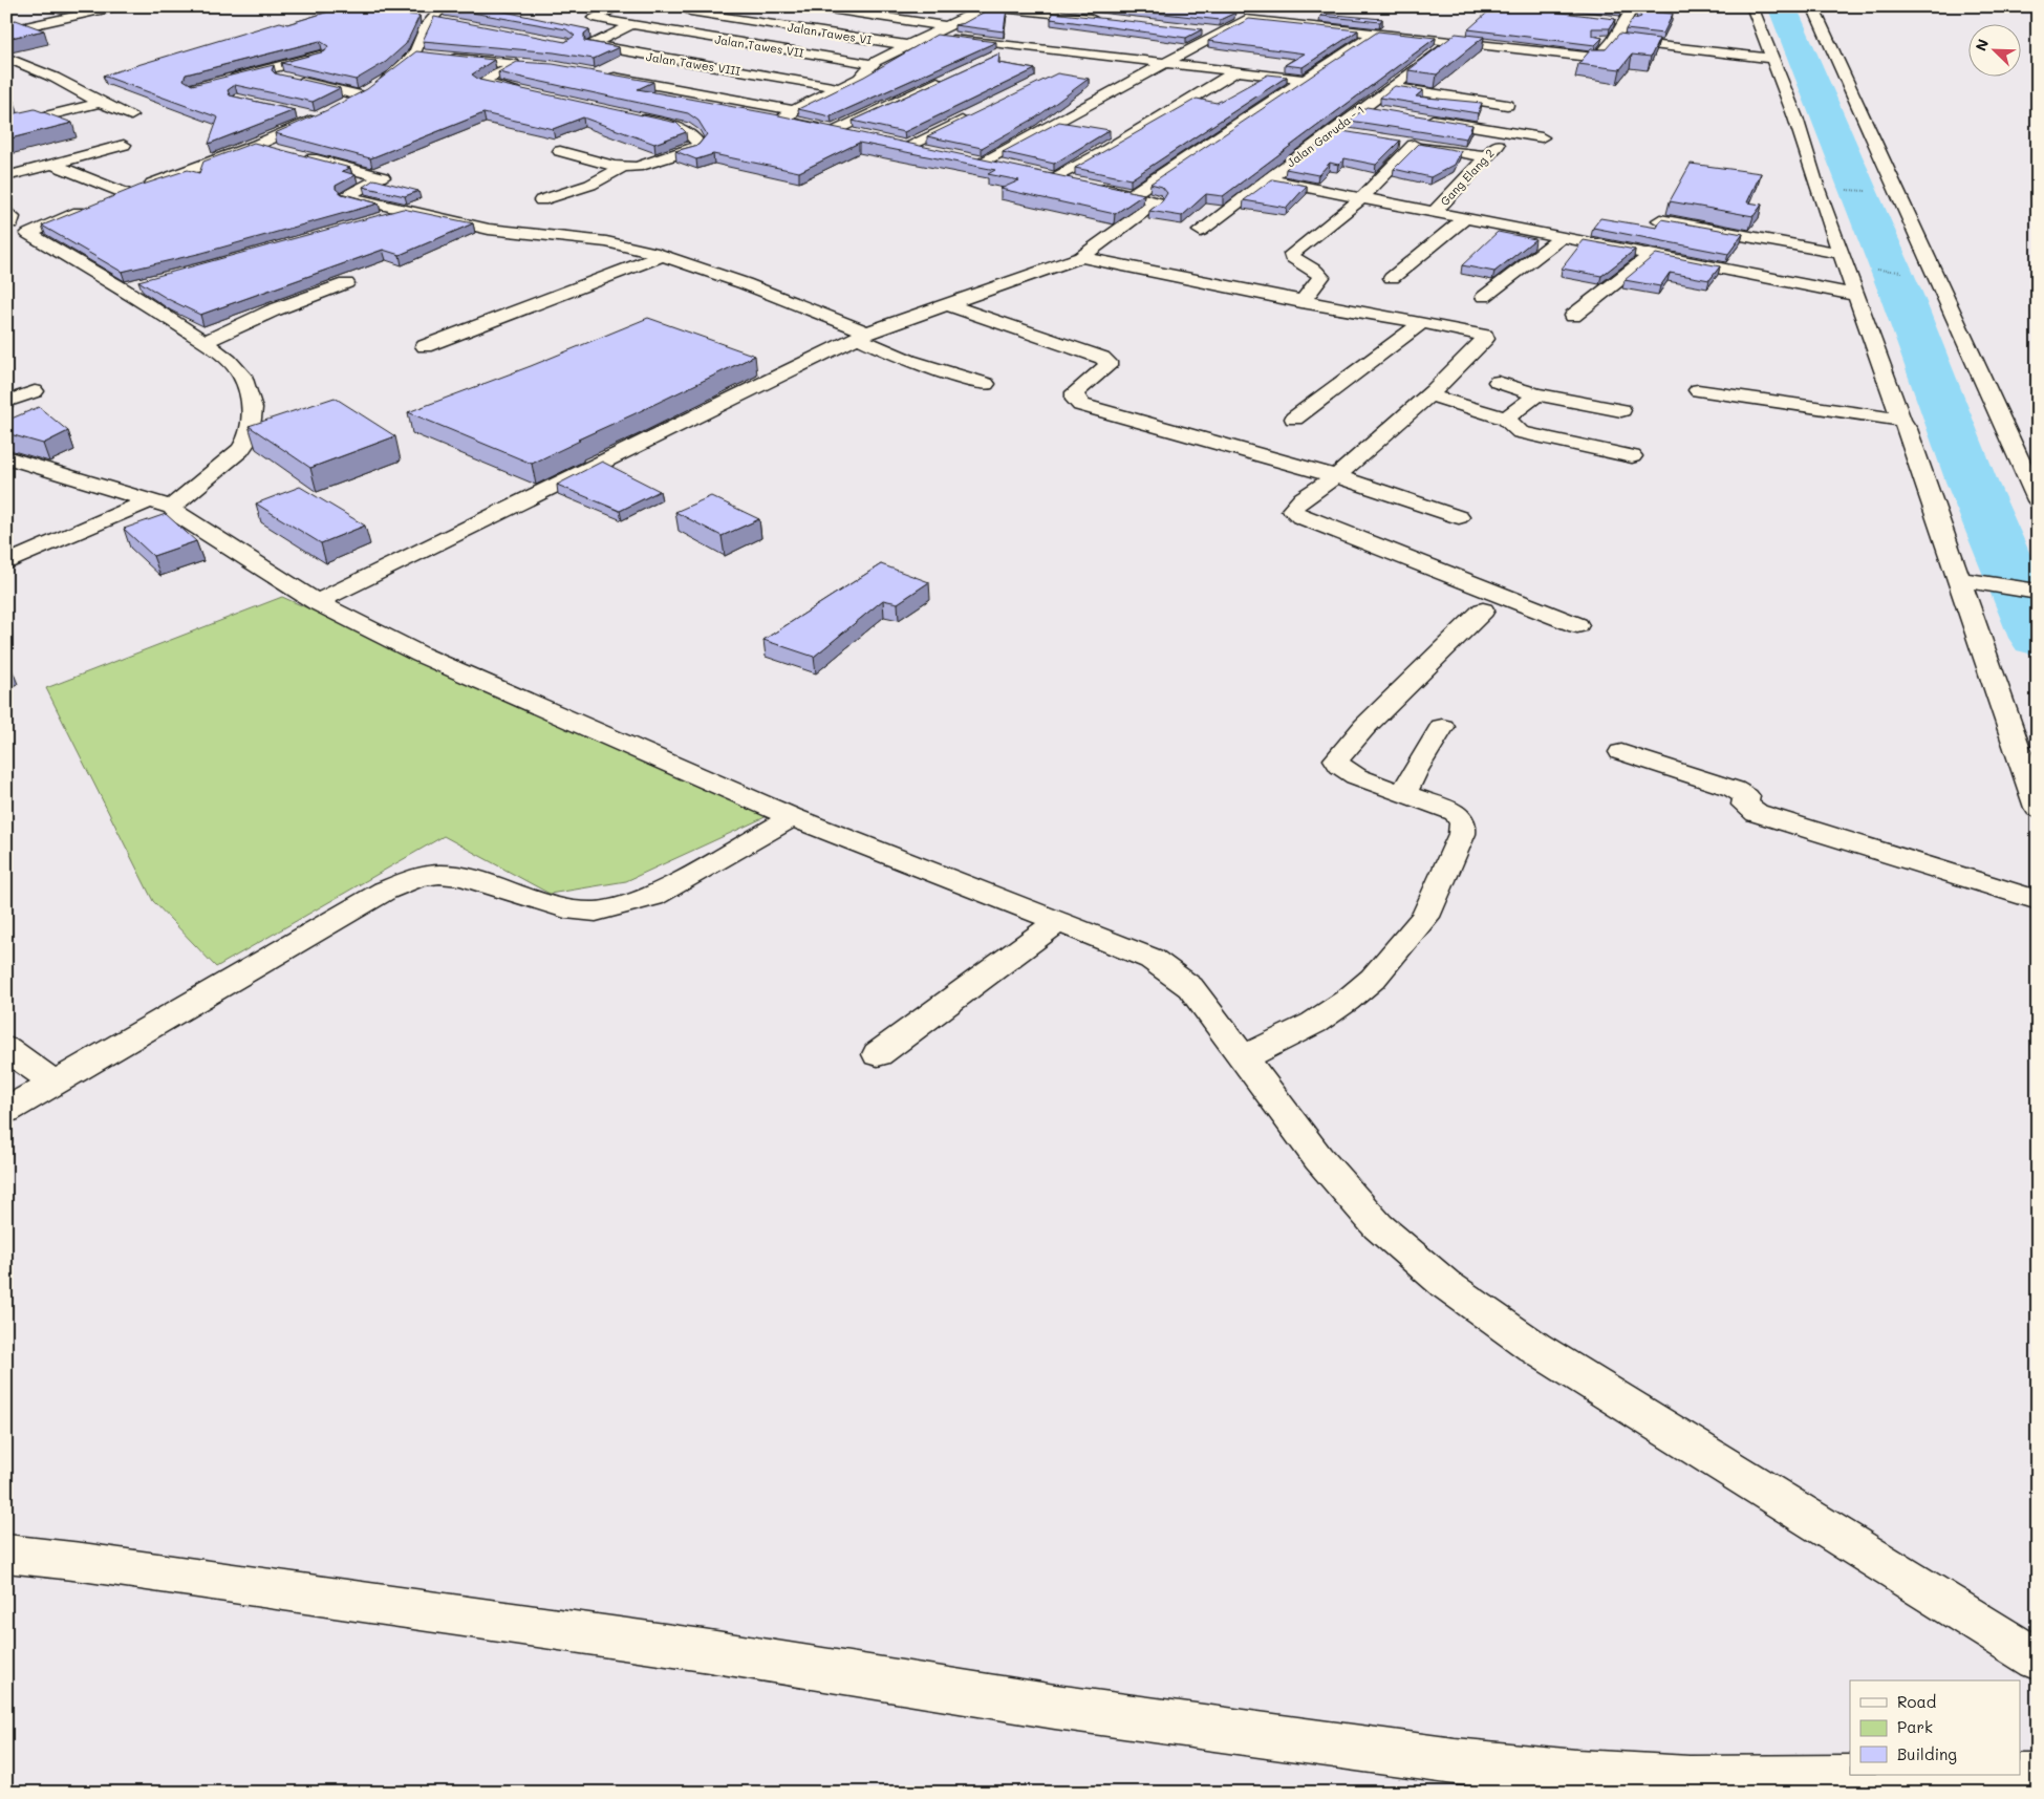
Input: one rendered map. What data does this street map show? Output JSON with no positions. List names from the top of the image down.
{
  "streets": {
    "street": [
      "Jalan Tawes VI",
      "Jalan Tawes VII",
      "Jalan Tawes VIII",
      "Jalan Garuda - 1",
      "Gang Elang 2"
    ]
  },
  "crossings": [
    ["Jalan Tawes VII", "Jalan Tawes VIII"]
  ],
  "legend": ["Road", "Park", "Building"],
  "north": "top left"
}
